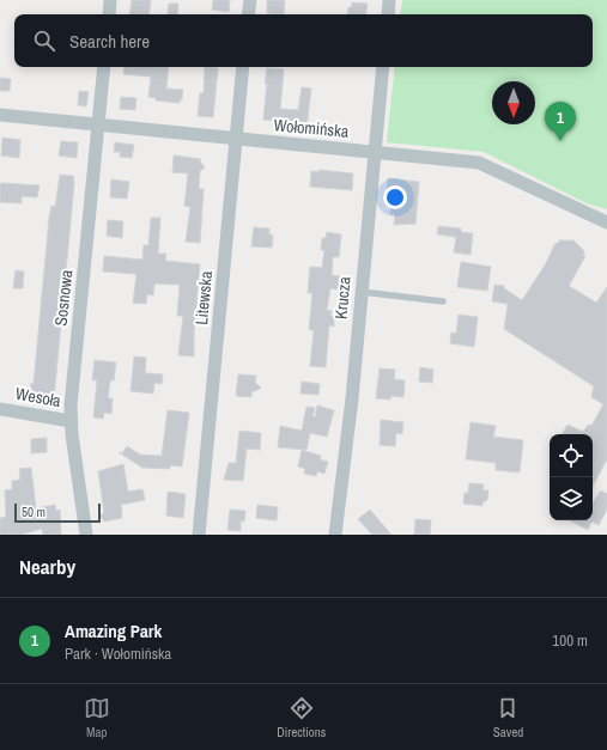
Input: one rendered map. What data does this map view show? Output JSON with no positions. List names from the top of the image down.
{
  "streets": {
    "street": [
      "Wołomińska",
      "Sosnowa",
      "Litewska",
      "Krucza",
      "Wesoła"
    ]
  },
  "crossings": [
    ["Wołomińska", "Sosnowa"],
    ["Wołomińska", "Litewska"],
    ["Wołomińska", "Krucza"],
    ["Sosnowa", "Wesoła"]
  ],
  "scale_bar": "50 m",
  "north": "bottom",
  "page": {
    "search": "Search here",
    "pins": "1",
    "scale": "50 m",
    "heading": "Nearby",
    "list": [
      {
        "mark": "1",
        "name": "Amazing Park",
        "note": "Park · Wołomińska",
        "value": "100 m"
      }
    ],
    "nav": ["Map", "Directions", "Saved"]
  }
}
